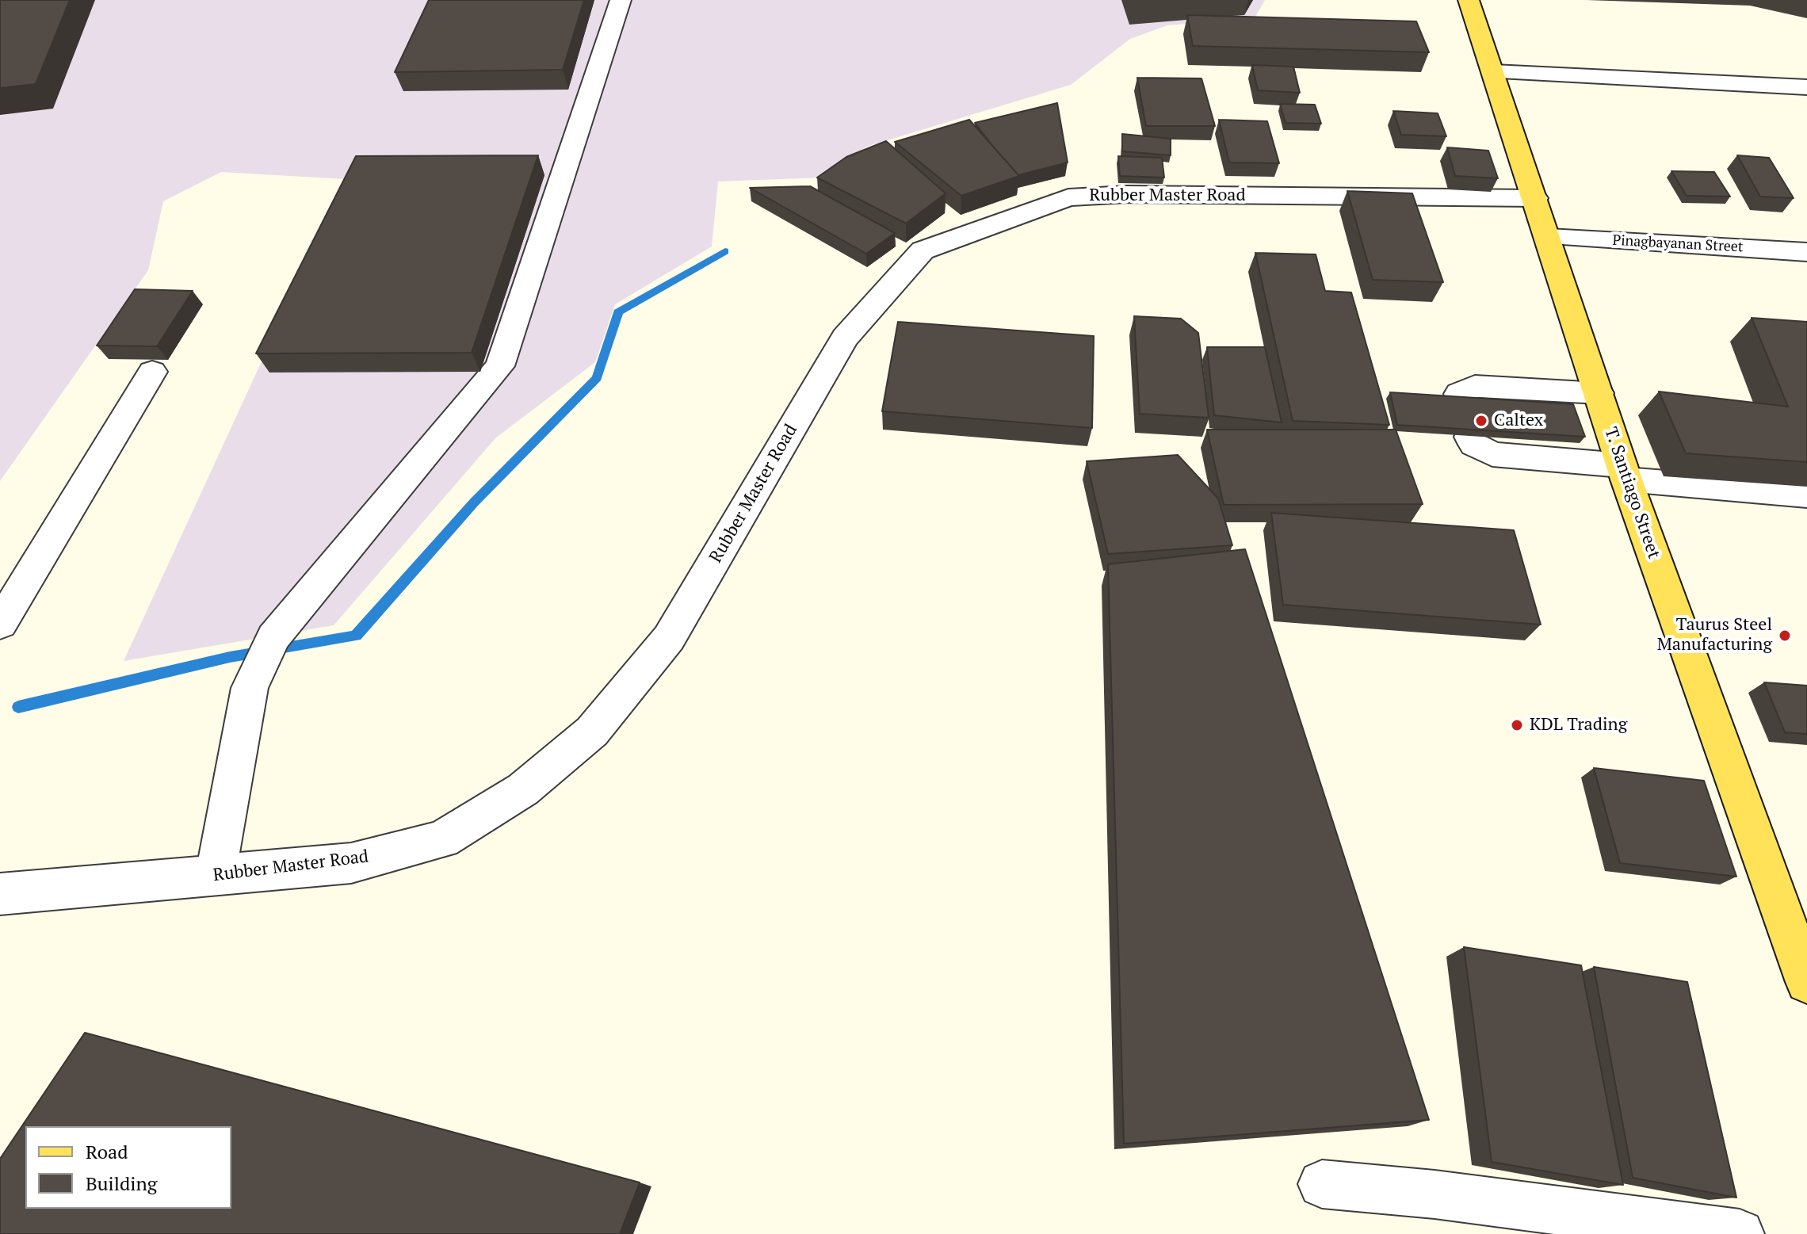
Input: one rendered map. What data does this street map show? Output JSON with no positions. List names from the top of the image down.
{
  "streets": {
    "main road": ["T. Santiago Street"],
    "street": ["Rubber Master Road", "Pinagbayanan Street"]
  },
  "crossings": [
    ["Rubber Master Road", "T. Santiago Street"],
    ["Pinagbayanan Street", "T. Santiago Street"]
  ],
  "places": ["Caltex", "Taurus Steel Manufacturing", "KDL Trading"],
  "legend": ["Road", "Building"]
}
